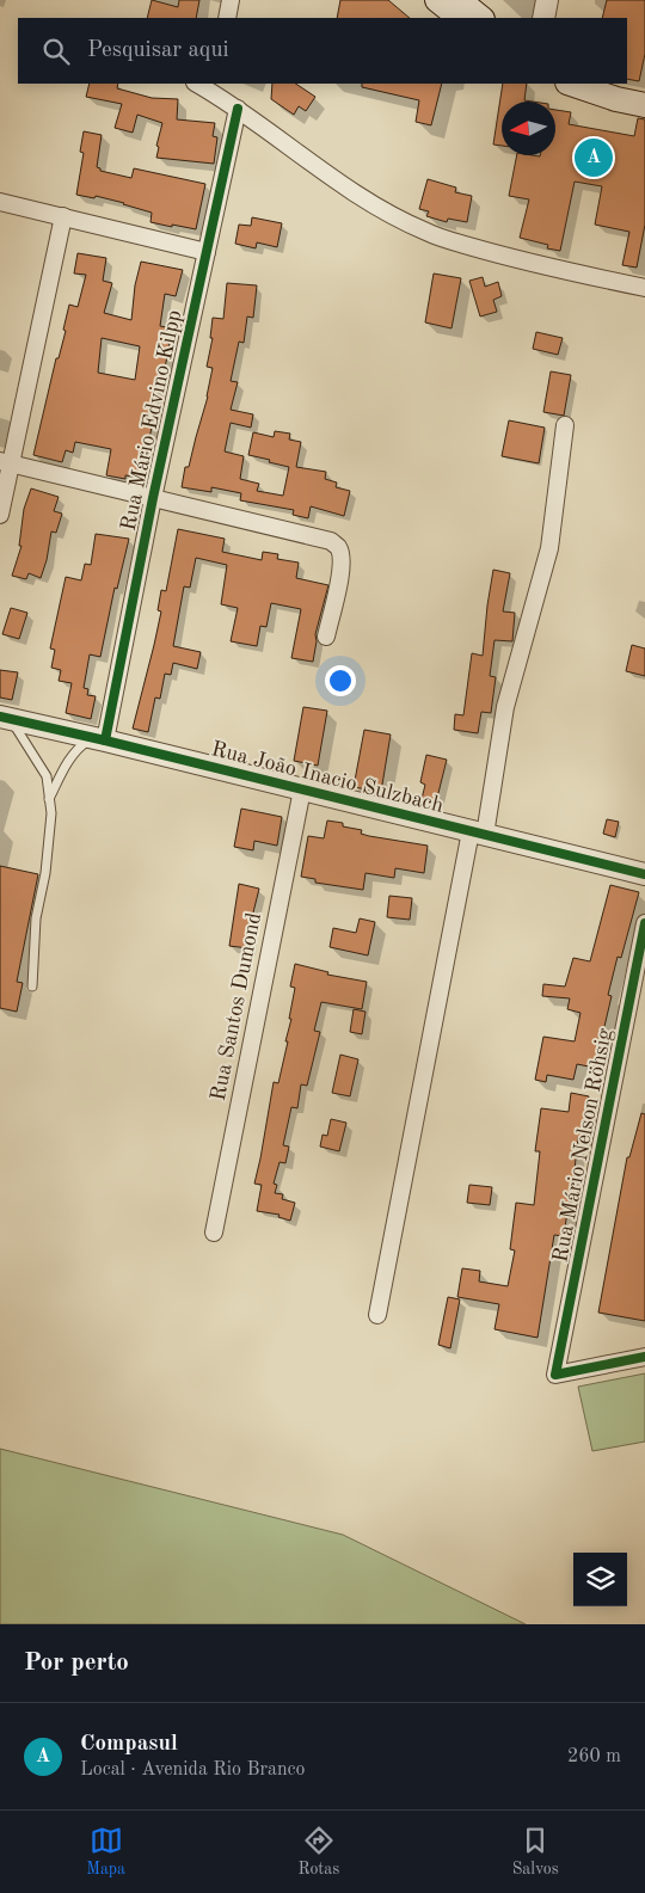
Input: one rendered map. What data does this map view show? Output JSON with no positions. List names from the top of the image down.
{
  "streets": {
    "street": [
      "Rua Mário Edvino Kilpp",
      "Rua João Inacio Sulzbach",
      "Rua Santos Dumond",
      "Rua Mário Nelson Röhsig"
    ]
  },
  "crossings": [
    ["Rua Mário Edvino Kilpp", "Rua João Inacio Sulzbach"],
    ["Rua João Inacio Sulzbach", "Rua Santos Dumond"]
  ],
  "north": "left",
  "page": {
    "search": "Pesquisar aqui",
    "pins": "A",
    "heading": "Por perto",
    "list": [
      {
        "mark": "A",
        "name": "Compasul",
        "note": "Local · Avenida Rio Branco",
        "value": "260 m"
      }
    ],
    "nav": ["Mapa", "Rotas", "Salvos"]
  }
}
